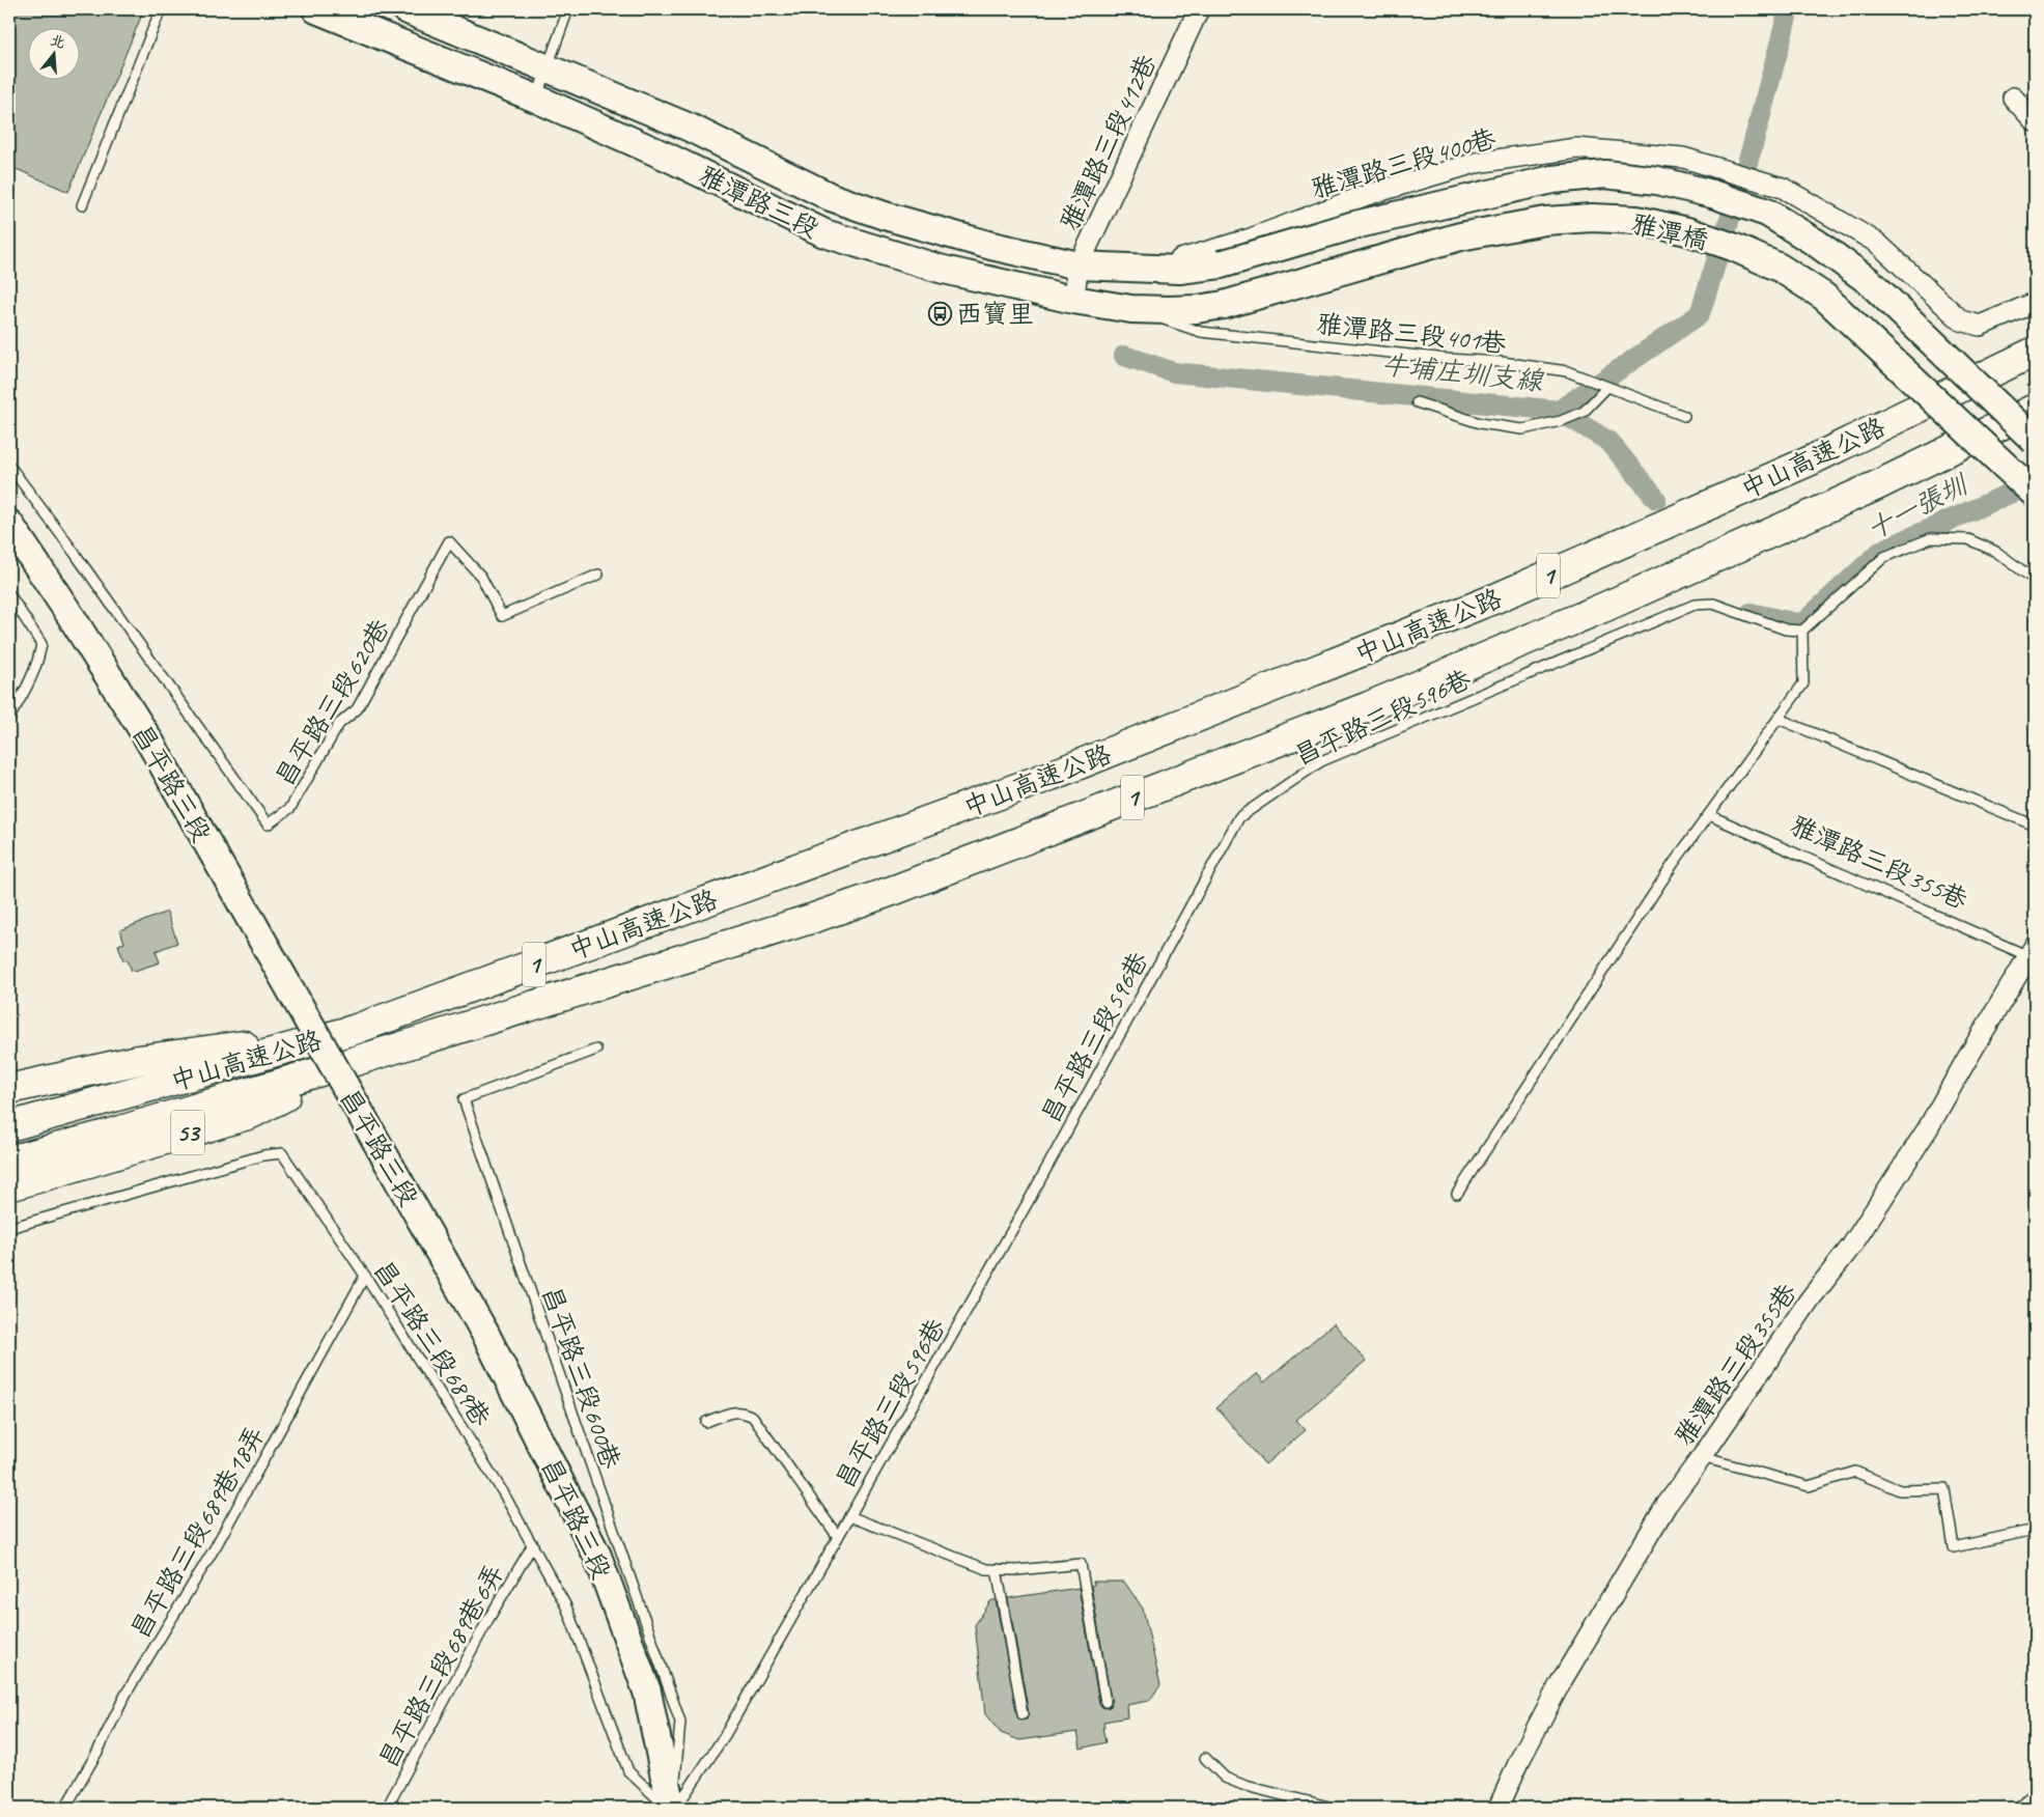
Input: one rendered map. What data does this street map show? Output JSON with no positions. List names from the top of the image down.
{
  "streets": {
    "highway": ["中山高速公路", "1", "53"],
    "street": [
      "雅潭路三段412巷",
      "雅潭路三段400巷",
      "雅潭路三段",
      "雅潭橋",
      "昌平路三段",
      "雅潭路三段355巷"
    ],
    "lane": [
      "雅潭路三段401巷",
      "昌平路三段620巷",
      "昌平路三段596巷",
      "昌平路三段689巷",
      "昌平路三段600巷",
      "昌平路三段689巷18弄",
      "昌平路三段689巷6弄"
    ]
  },
  "crossings": [
    ["雅潭路三段412巷", "雅潭路三段400巷"],
    ["雅潭路三段412巷", "雅潭路三段"],
    ["雅潭路三段400巷", "雅潭路三段"],
    ["雅潭路三段", "雅潭橋"],
    ["雅潭路三段", "雅潭路三段401巷"],
    ["中山高速公路", "53"],
    ["昌平路三段596巷", "昌平路三段"],
    ["昌平路三段596巷", "昌平路三段600巷"],
    ["昌平路三段", "昌平路三段600巷"],
    ["昌平路三段689巷", "昌平路三段689巷18弄"],
    ["昌平路三段689巷", "昌平路三段689巷6弄"]
  ],
  "water": ["牛埔庄圳支線", "十一張圳"],
  "places": {
    "bus stop": ["西寶里"]
  },
  "north": "top"
}
